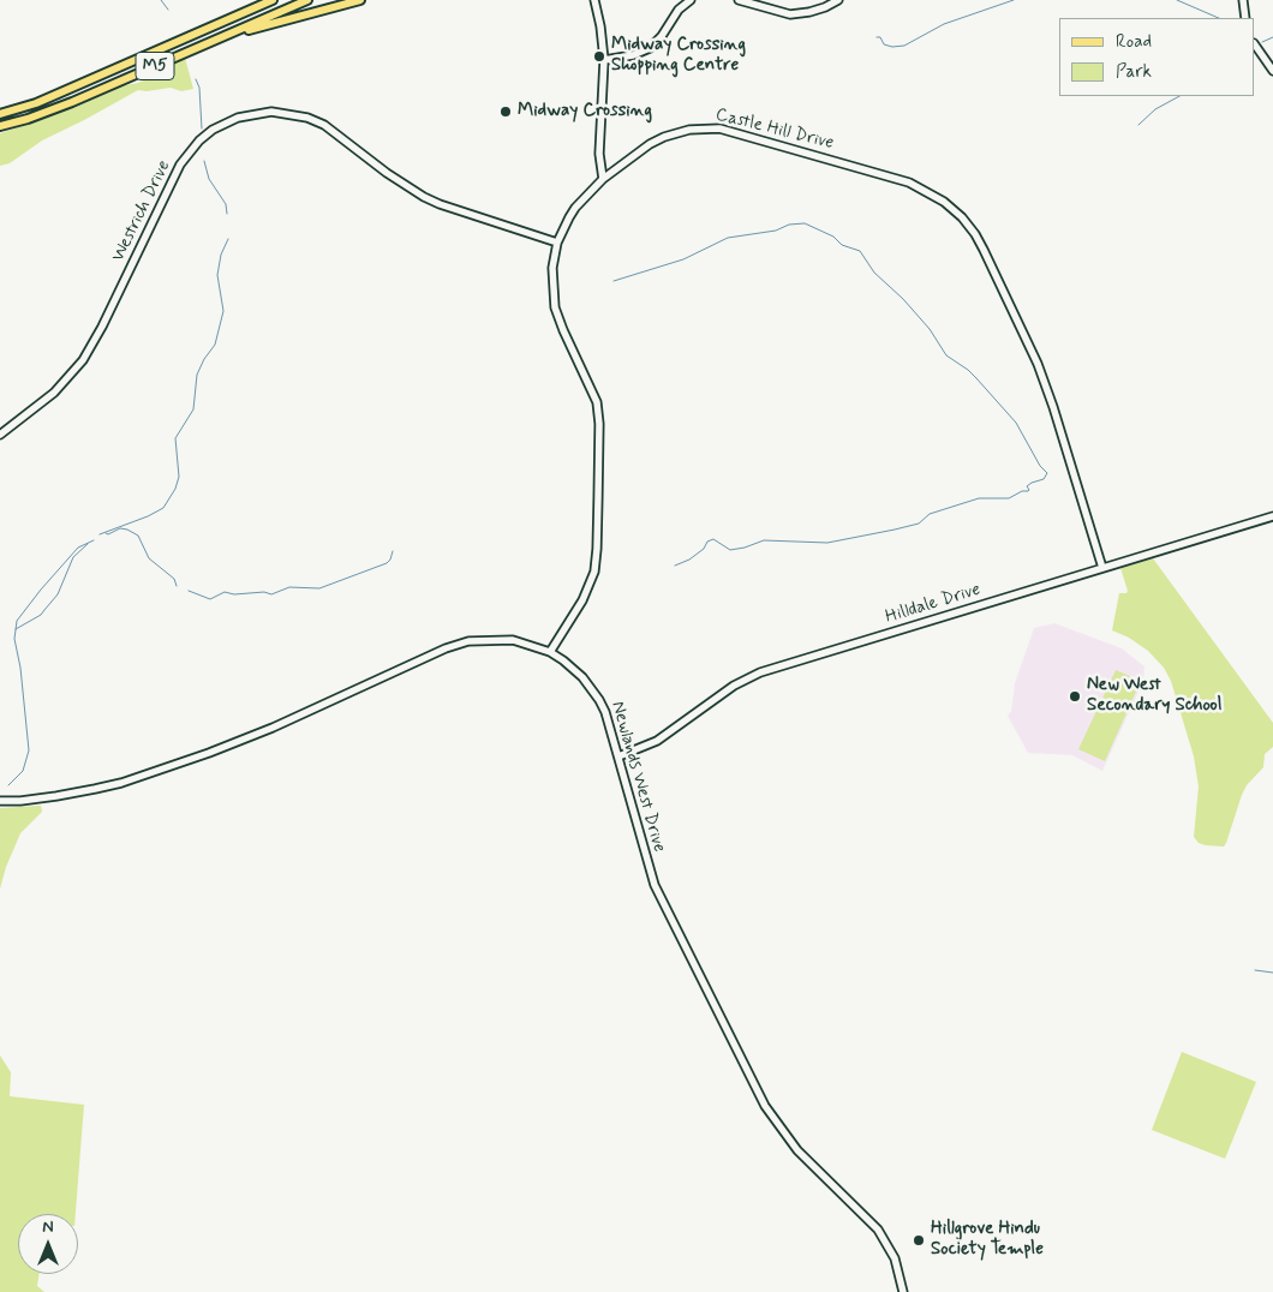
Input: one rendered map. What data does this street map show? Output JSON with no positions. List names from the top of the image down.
{
  "streets": {
    "main road": ["M5"],
    "street": [
      "Castle Hill Drive",
      "Westrich Drive",
      "Hilldale Drive",
      "Newlands West Drive"
    ]
  },
  "crossings": [
    ["Castle Hill Drive", "Westrich Drive"],
    ["Castle Hill Drive", "Hilldale Drive"],
    ["Castle Hill Drive", "Newlands West Drive"],
    ["Hilldale Drive", "Newlands West Drive"]
  ],
  "places": [
    "Midway Crossing Shopping Centre",
    "Midway Crossing",
    "New West Secondary School",
    "Hillgrove Hindu Society Temple"
  ],
  "legend": ["Road", "Park"],
  "north": "top"
}
